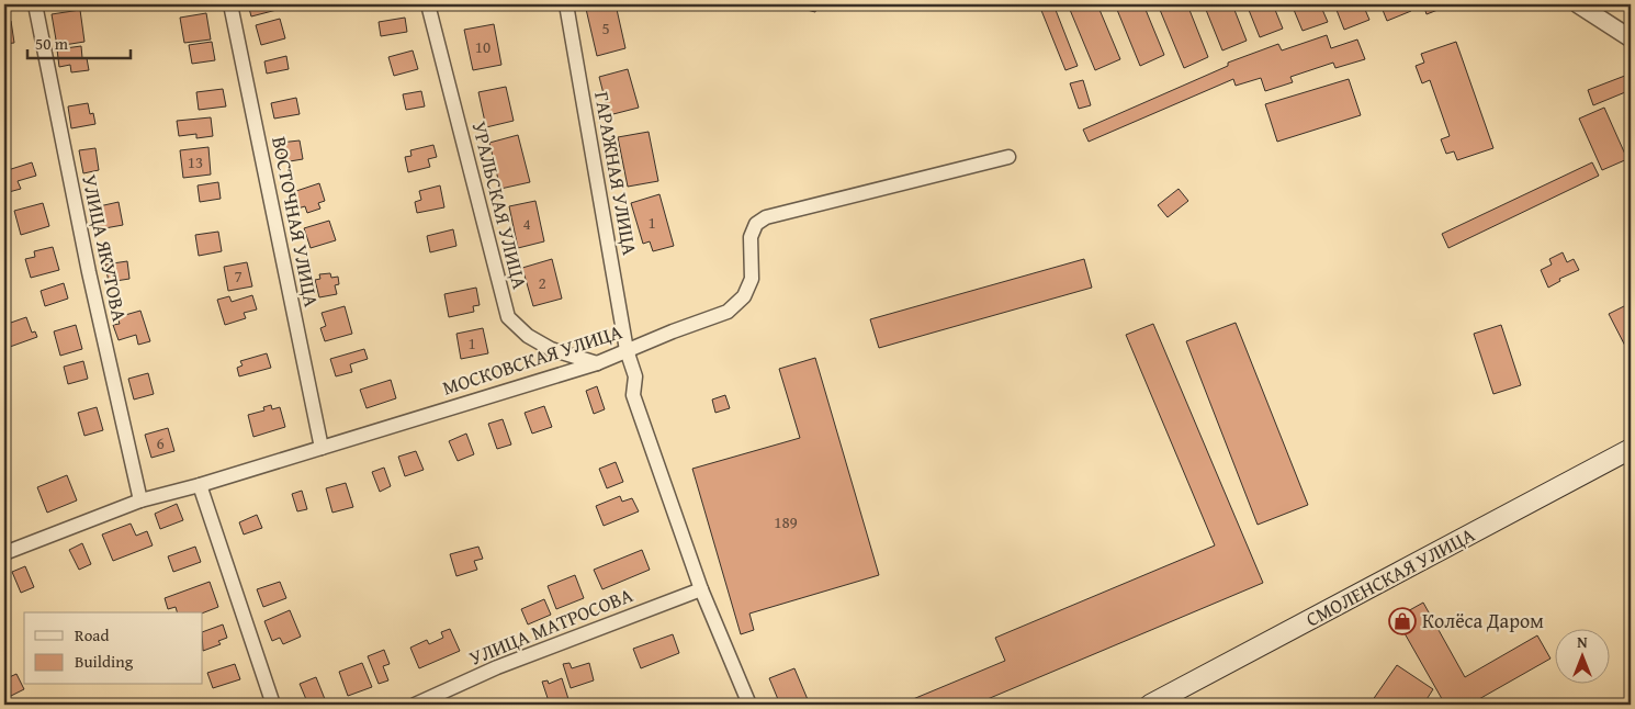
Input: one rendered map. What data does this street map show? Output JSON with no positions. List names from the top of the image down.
{
  "streets": {
    "main road": ["СМОЛЕНСКАЯ УЛИЦА"],
    "street": [
      "ГАРАЖНАЯ УЛИЦА",
      "УРАЛЬСКАЯ УЛИЦА",
      "ВОСТОЧНАЯ УЛИЦА",
      "УЛИЦА ЯКУТОВА",
      "МОСКОВСКАЯ УЛИЦА",
      "УЛИЦА МАТРОСОВА"
    ]
  },
  "crossings": [
    ["ГАРАЖНАЯ УЛИЦА", "МОСКОВСКАЯ УЛИЦА"],
    ["ГАРАЖНАЯ УЛИЦА", "УЛИЦА МАТРОСОВА"],
    ["УРАЛЬСКАЯ УЛИЦА", "МОСКОВСКАЯ УЛИЦА"],
    ["ВОСТОЧНАЯ УЛИЦА", "МОСКОВСКАЯ УЛИЦА"],
    ["УЛИЦА ЯКУТОВА", "МОСКОВСКАЯ УЛИЦА"]
  ],
  "places": {
    "shop": ["Колёса Даром"]
  },
  "house_numbers": [
    "5",
    "10",
    "13",
    "1",
    "4",
    "7",
    "2",
    "1",
    "6",
    "189"
  ],
  "legend": ["Road", "Building"],
  "scale_bar": "50 m",
  "north": "top"
}
